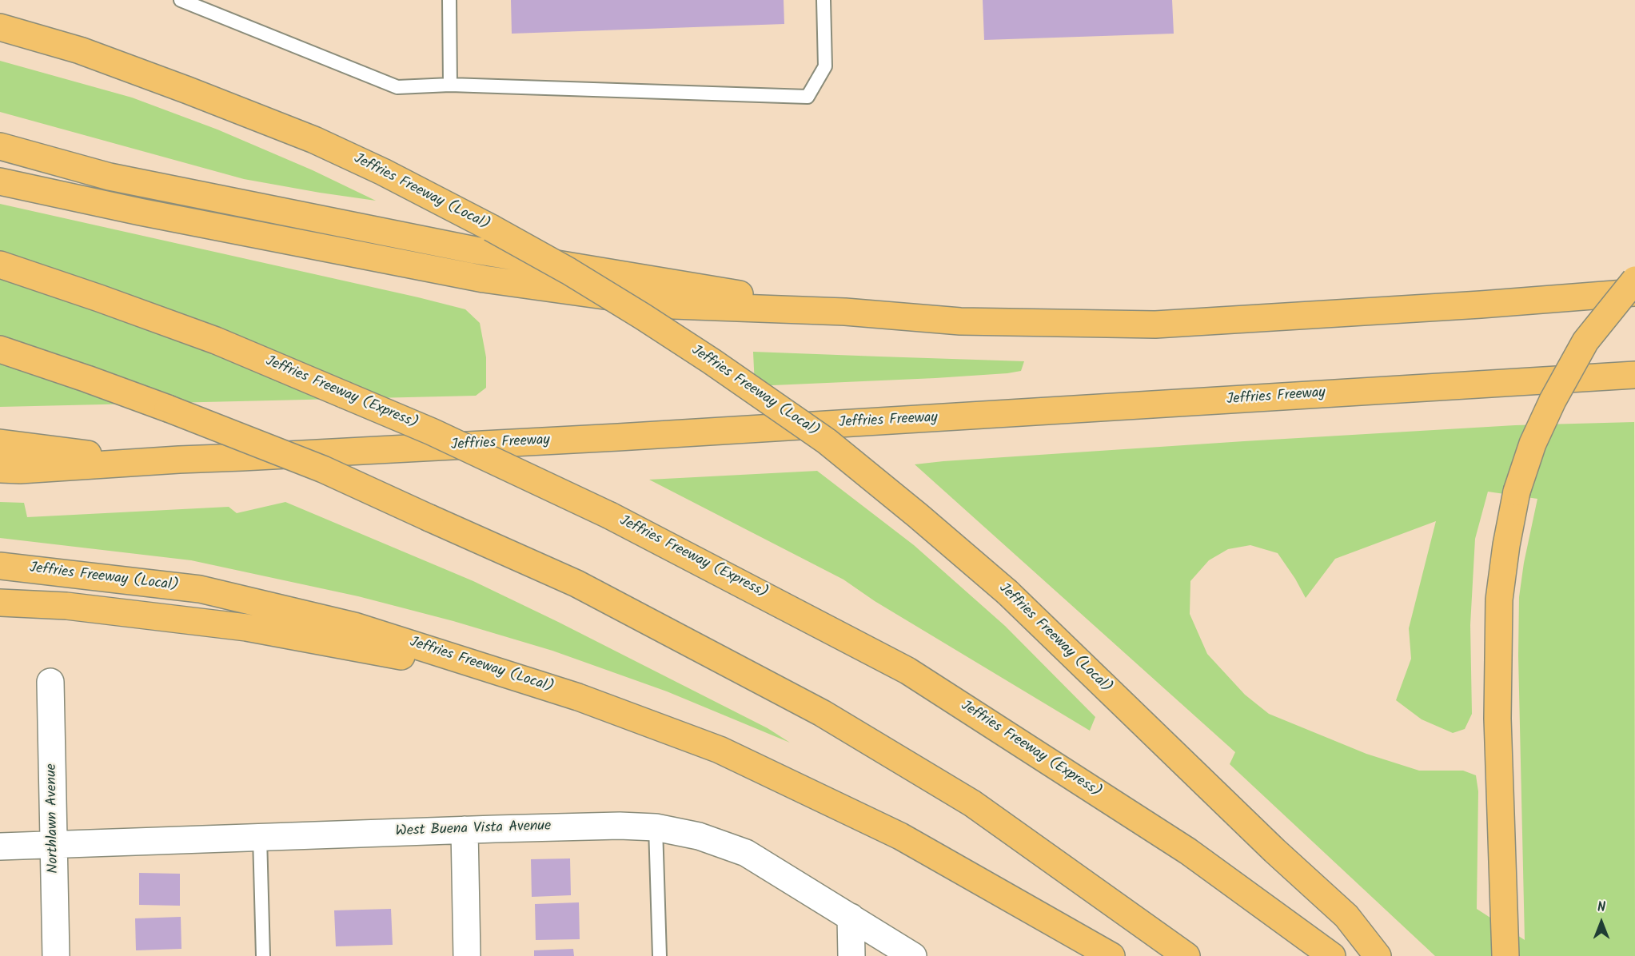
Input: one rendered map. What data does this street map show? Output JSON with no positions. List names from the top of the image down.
{
  "streets": {
    "highway": ["Jeffries Freeway (Local)", "Jeffries Freeway (Express)", "Jeffries Freeway"],
    "street": ["Northlawn Avenue", "West Buena Vista Avenue"]
  },
  "crossings": [
    ["Northlawn Avenue", "West Buena Vista Avenue"]
  ],
  "north": "top"
}
